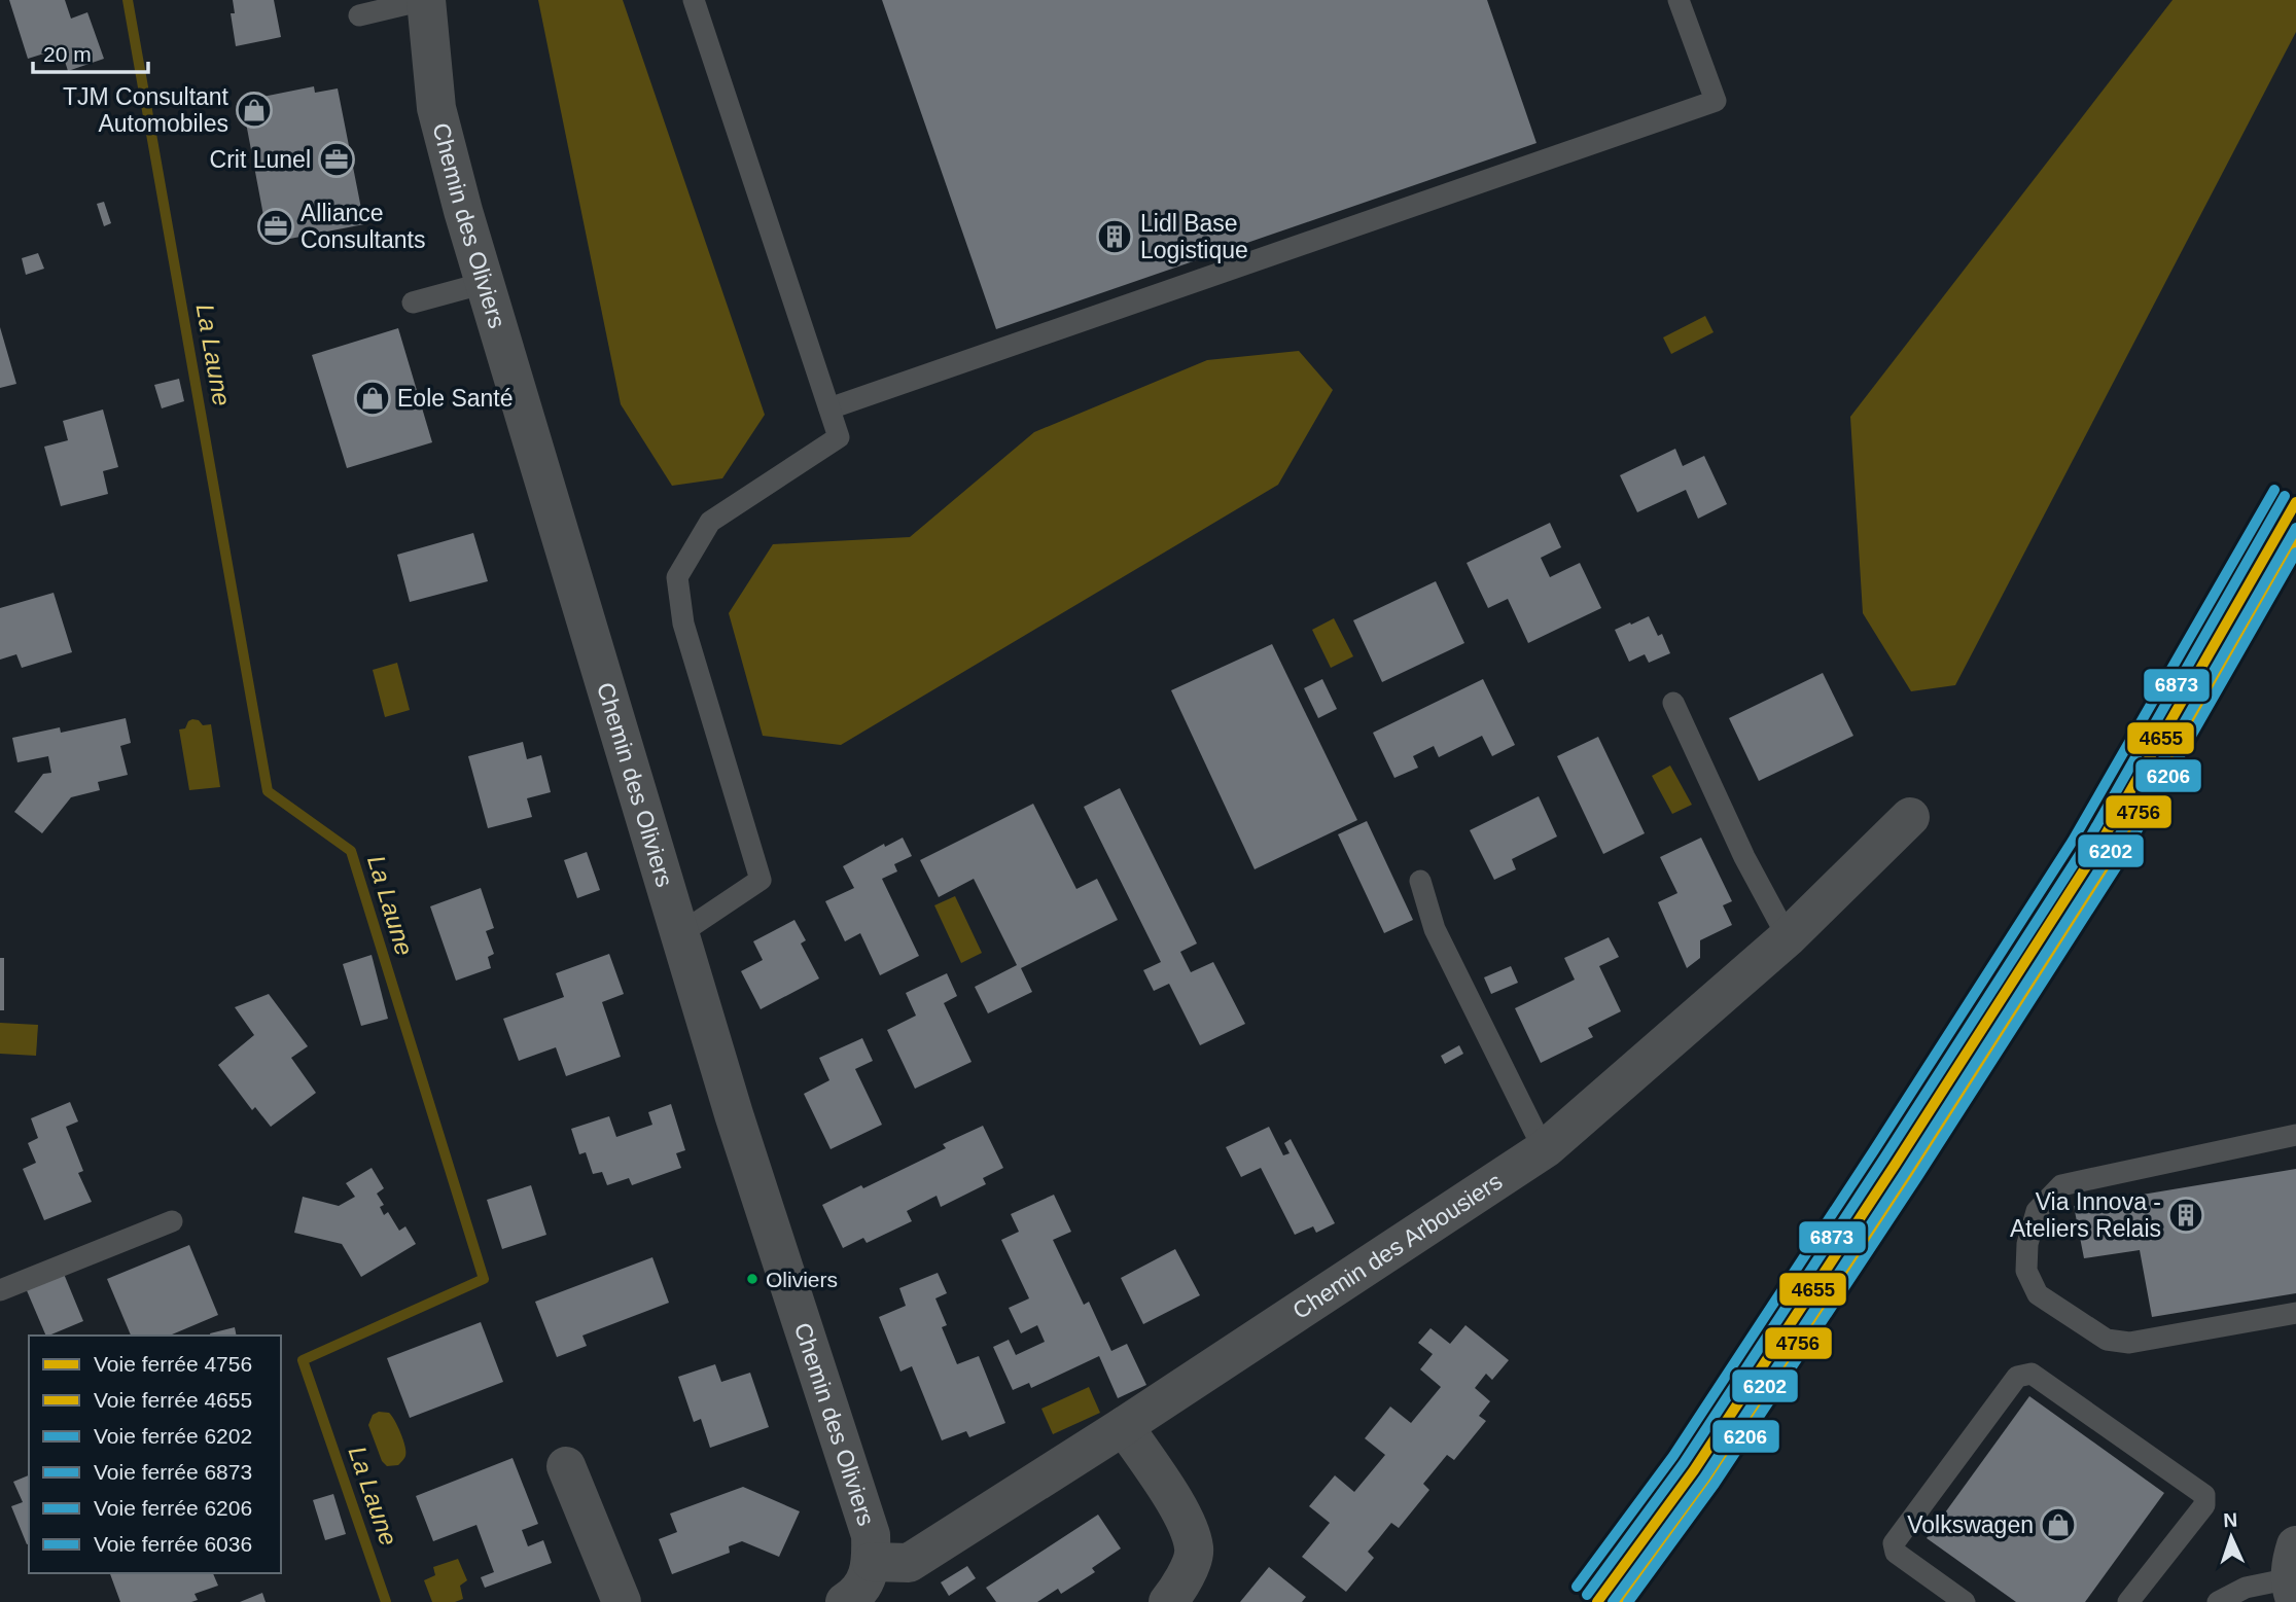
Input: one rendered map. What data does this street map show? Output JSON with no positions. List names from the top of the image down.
{
  "streets": {
    "street": ["Chemin des Oliviers", "Chemin des Arbousiers"]
  },
  "crossings": [
    ["Chemin des Oliviers", "Chemin des Arbousiers"]
  ],
  "water": ["La Laune"],
  "places": {
    "shop": ["TJM Consultant Automobiles", "Eole Santé", "Volkswagen"],
    "office": ["Crit Lunel", "Alliance Consultants"],
    "building": ["Lidl Base Logistique", "Via Innova - Ateliers Relais"],
    "other": ["Oliviers"]
  },
  "lines": [
    "rail line 6036",
    "rail line 6873",
    "rail line 4655",
    "rail line 6202",
    "rail line 4756",
    "rail line 6206"
  ],
  "legend": [
    "Voie ferrée 4756",
    "Voie ferrée 4655",
    "Voie ferrée 6202",
    "Voie ferrée 6873",
    "Voie ferrée 6206",
    "Voie ferrée 6036"
  ],
  "scale_bar": "20 m",
  "north": "top"
}
